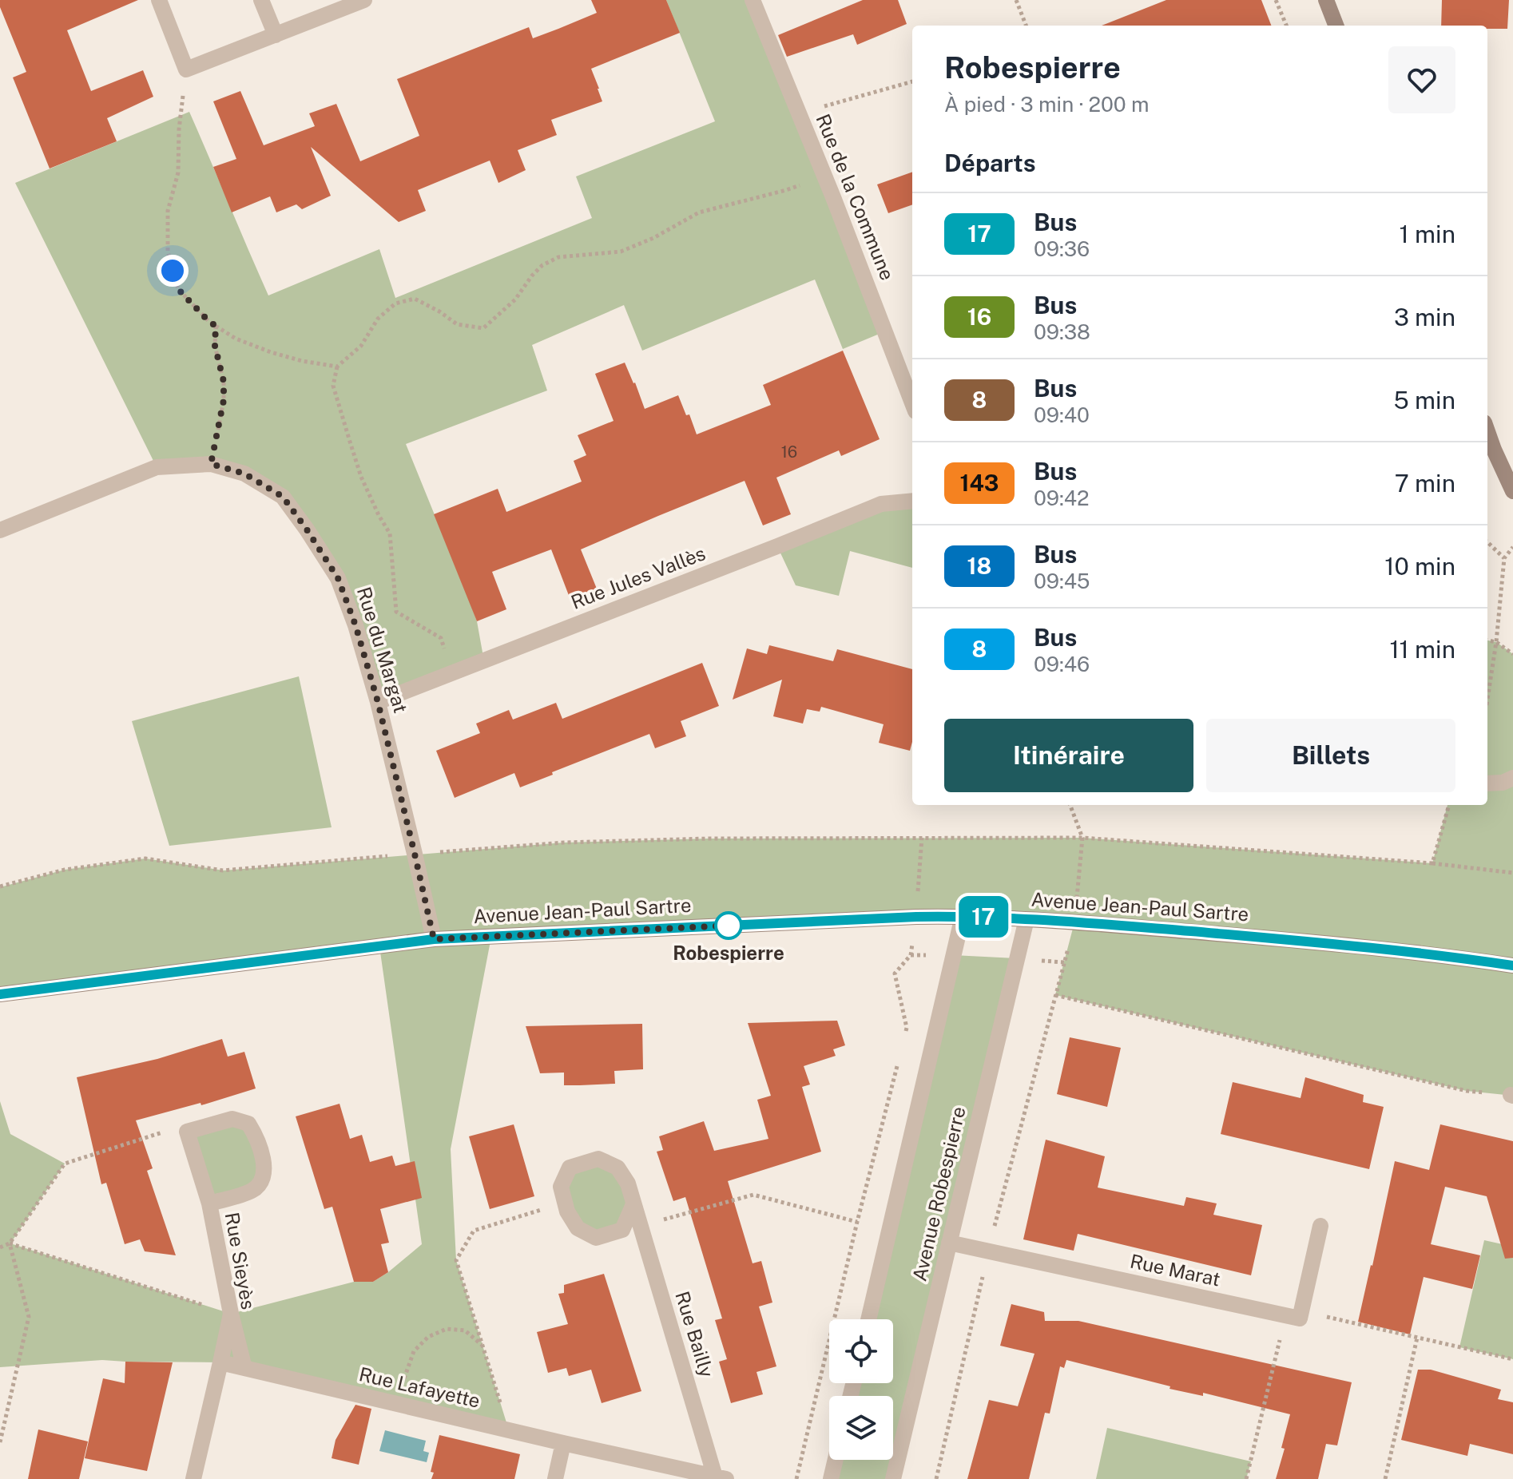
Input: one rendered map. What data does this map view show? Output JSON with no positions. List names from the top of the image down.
{
  "streets": {
    "main road": ["Avenue Jean-Paul Sartre"],
    "street": [
      "Rue de la Commune",
      "Rue Jules Vallès",
      "Rue du Margat",
      "Avenue Robespierre",
      "Rue Sieyès",
      "Rue Marat",
      "Rue Bailly",
      "Rue Lafayette"
    ]
  },
  "crossings": [
    ["Rue Jules Vallès", "Rue du Margat"],
    ["Rue du Margat", "Avenue Jean-Paul Sartre"],
    ["Avenue Jean-Paul Sartre", "Avenue Robespierre"],
    ["Avenue Robespierre", "Rue Marat"],
    ["Rue Sieyès", "Rue Lafayette"],
    ["Rue Bailly", "Rue Lafayette"]
  ],
  "places": ["Robespierre"],
  "lines": ["bus line 17"],
  "house_numbers": ["16"],
  "page": {
    "on_map": "17",
    "heading": [
      ["Robespierre", "À pied · 3 min · 200 m"],
      "Départs"
    ],
    "list": [
      {
        "mark": "17",
        "name": "Bus",
        "note": "09:36",
        "value": "1 min"
      },
      {
        "mark": "16",
        "name": "Bus",
        "note": "09:38",
        "value": "3 min"
      },
      {
        "mark": "8",
        "name": "Bus",
        "note": "09:40",
        "value": "5 min"
      },
      {
        "mark": "143",
        "name": "Bus",
        "note": "09:42",
        "value": "7 min"
      },
      {
        "mark": "18",
        "name": "Bus",
        "note": "09:45",
        "value": "10 min"
      },
      {
        "mark": "8",
        "name": "Bus",
        "note": "09:46",
        "value": "11 min"
      }
    ],
    "buttons": ["Itinéraire", "Billets"]
  }
}
